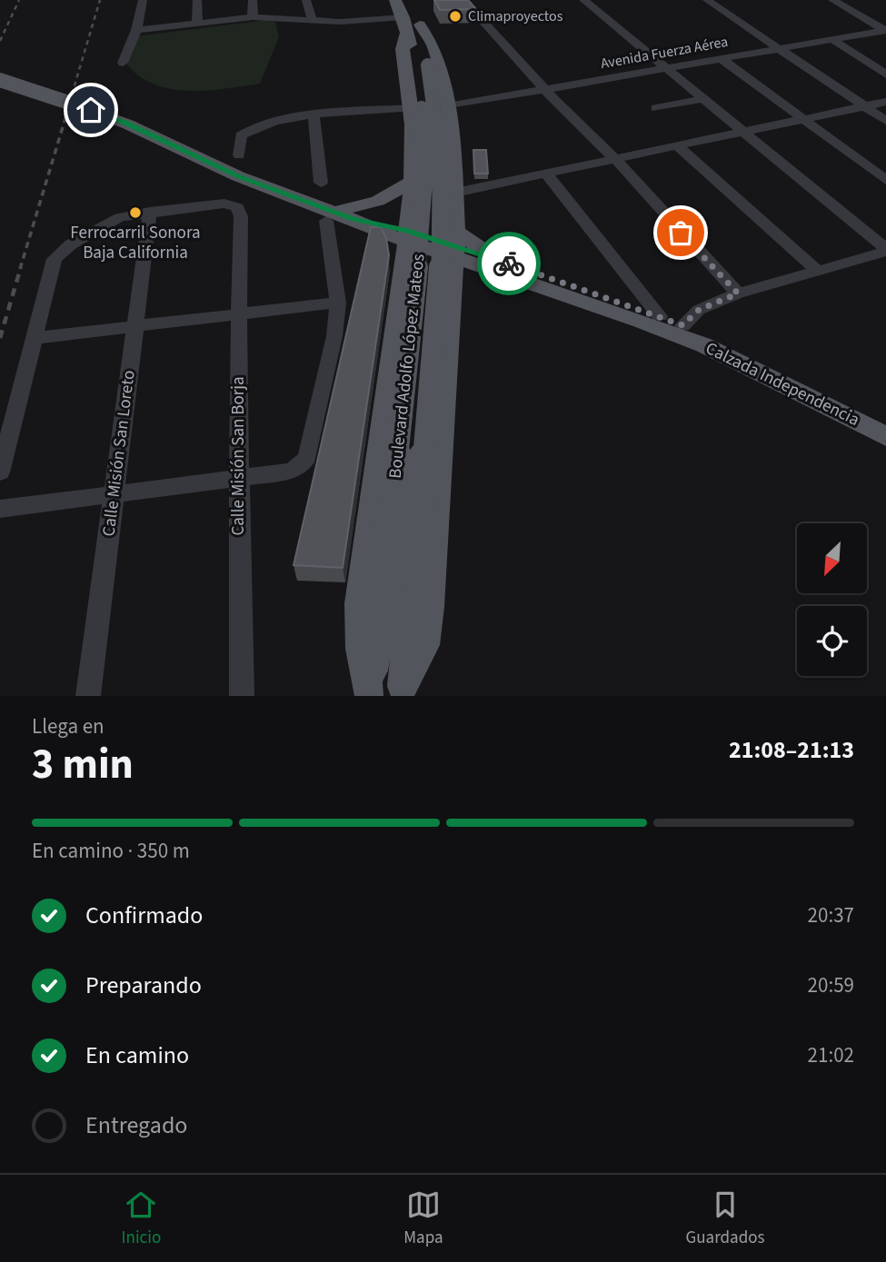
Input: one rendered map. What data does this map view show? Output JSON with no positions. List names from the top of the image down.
{
  "streets": {
    "main road": ["Boulevard Adolfo López Mateos", "Calzada Independencia"],
    "street": ["Avenida Fuerza Aérea", "Calle Misión San Loreto", "Calle Misión San Borja"]
  },
  "crossings": [
    ["Calle Misión San Loreto", "Calle Misión San Borja"]
  ],
  "places": ["Climaproyectos", "Ferrocarril Sonora Baja California"],
  "north": "bottom left",
  "page": {
    "heading": ["3 min", "Llega en", "21:08–21:13"],
    "bar": "En camino · 350 m",
    "list": [
      ["Confirmado", "20:37"],
      ["Preparando", "20:59"],
      ["En camino", "21:02"],
      "Entregado"
    ],
    "tabs": ["Inicio", "Mapa", "Guardados"]
  }
}
